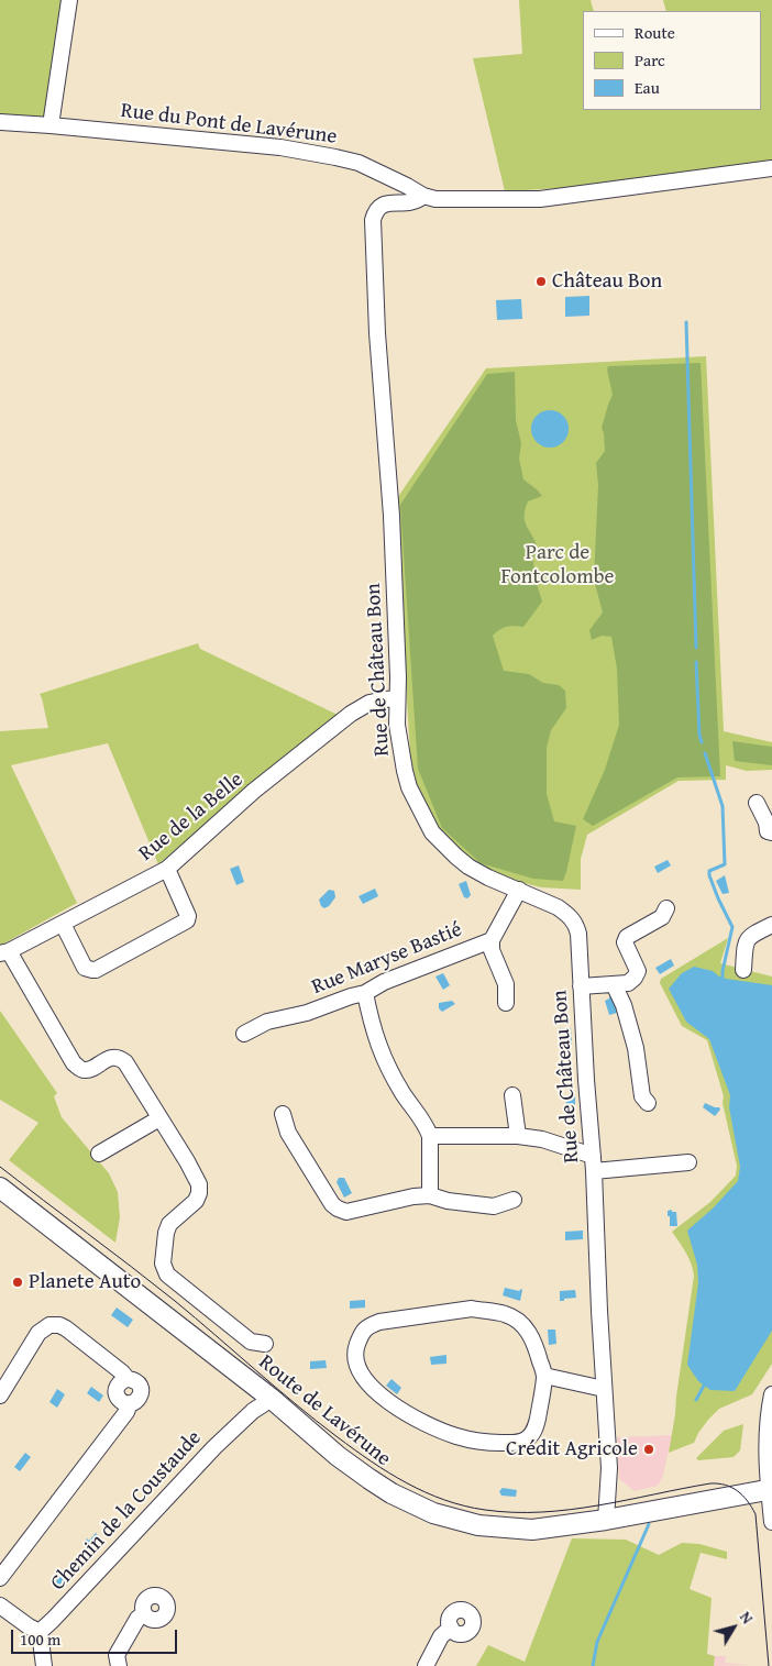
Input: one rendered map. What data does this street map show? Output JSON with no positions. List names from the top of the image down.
{
  "streets": {
    "main road": ["Route de Lavérune"],
    "street": [
      "Rue du Pont de Lavérune",
      "Rue de Château Bon",
      "Rue de la Belle",
      "Rue Maryse Bastié",
      "Chemin de la Coustaude"
    ]
  },
  "crossings": [
    ["Rue du Pont de Lavérune", "Rue de Château Bon"],
    ["Rue de Château Bon", "Rue de la Belle"],
    ["Rue de Château Bon", "Rue Maryse Bastié"],
    ["Rue de Château Bon", "Route de Lavérune"],
    ["Route de Lavérune", "Chemin de la Coustaude"]
  ],
  "parks": ["Parc de Fontcolombe"],
  "places": ["Château Bon", "Planete Auto", "Crédit Agricole"],
  "legend": ["Route", "Parc", "Eau"],
  "scale_bar": "100 m",
  "north": "top right"
}
